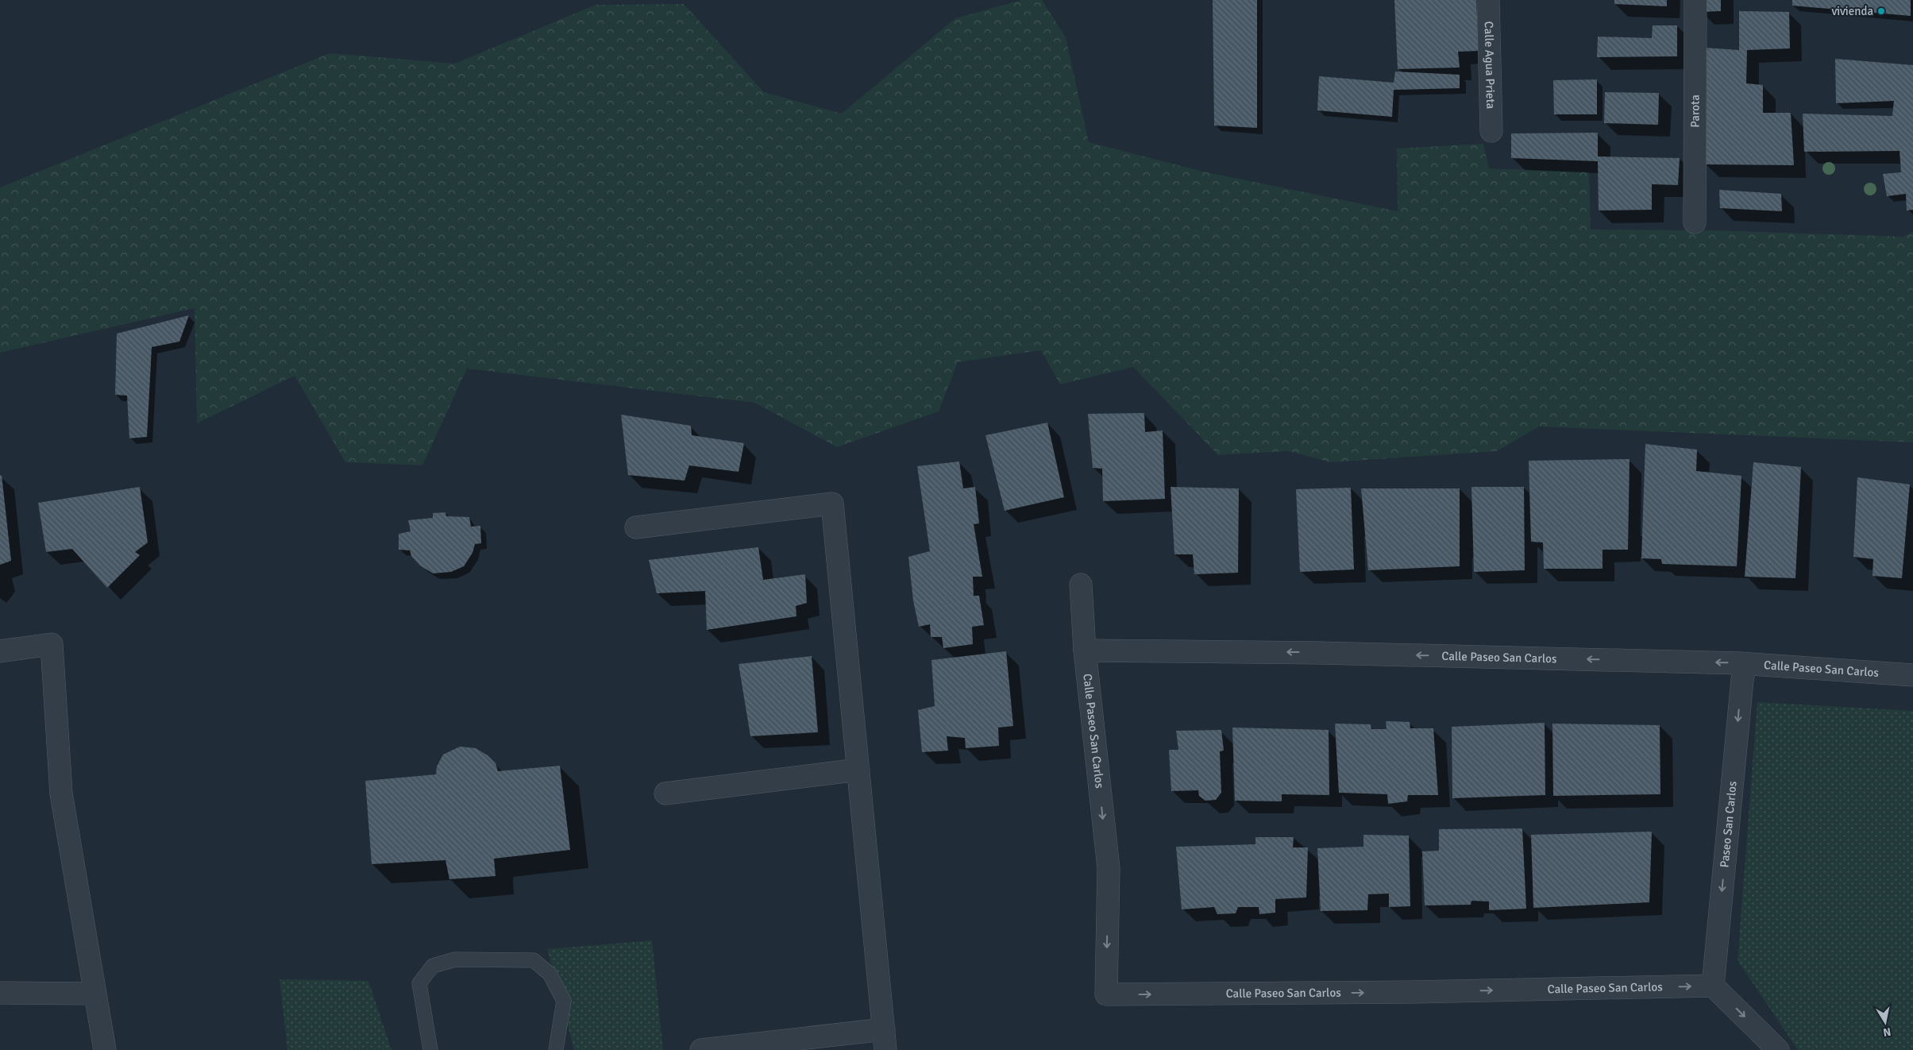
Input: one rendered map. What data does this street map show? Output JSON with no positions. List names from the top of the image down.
{
  "streets": {
    "street": [
      "Calle Agua Prieta",
      "Parota",
      "Calle Paseo San Carlos",
      "Paseo San Carlos"
    ]
  },
  "crossings": [
    ["Calle Paseo San Carlos", "Paseo San Carlos"]
  ],
  "one_way": ["Paseo San Carlos"],
  "places": ["vivienda"],
  "north": "bottom"
}
